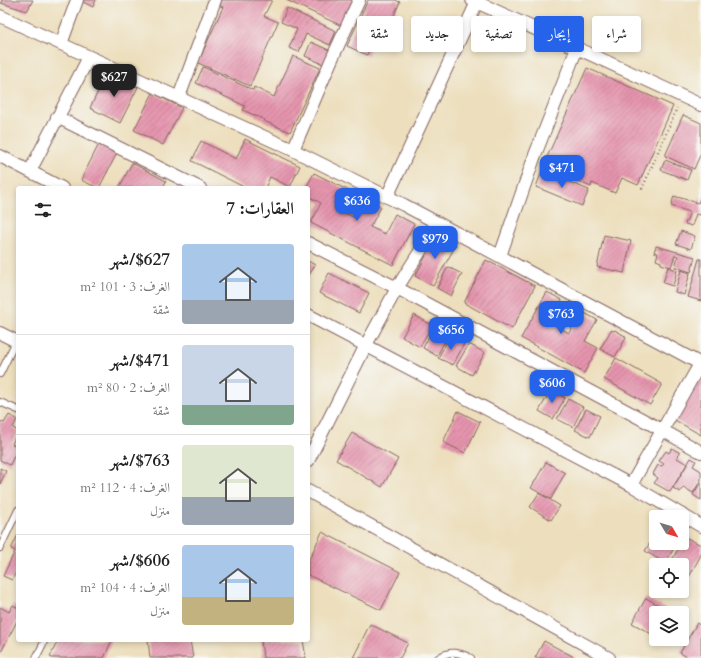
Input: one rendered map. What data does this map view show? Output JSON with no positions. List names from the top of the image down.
{
  "north": "bottom right",
  "page": {
    "chip": [
      "شراء",
      "إيجار",
      "تصفية",
      "جديد",
      "شقة"
    ],
    "price": [
      "$627",
      "$471",
      "$636",
      "$979",
      "$763",
      "$656",
      "$606"
    ],
    "heading": "العقارات: 7",
    "list": [
      {
        "name": "$627/شهر",
        "note": "الغرف: 3 · 101 m² · شقة"
      },
      {
        "name": "$471/شهر",
        "note": "الغرف: 2 · 80 m² · شقة"
      },
      {
        "name": "$763/شهر",
        "note": "الغرف: 4 · 112 m² · منزل"
      },
      {
        "name": "$606/شهر",
        "note": "الغرف: 4 · 104 m² · منزل"
      }
    ]
  }
}
